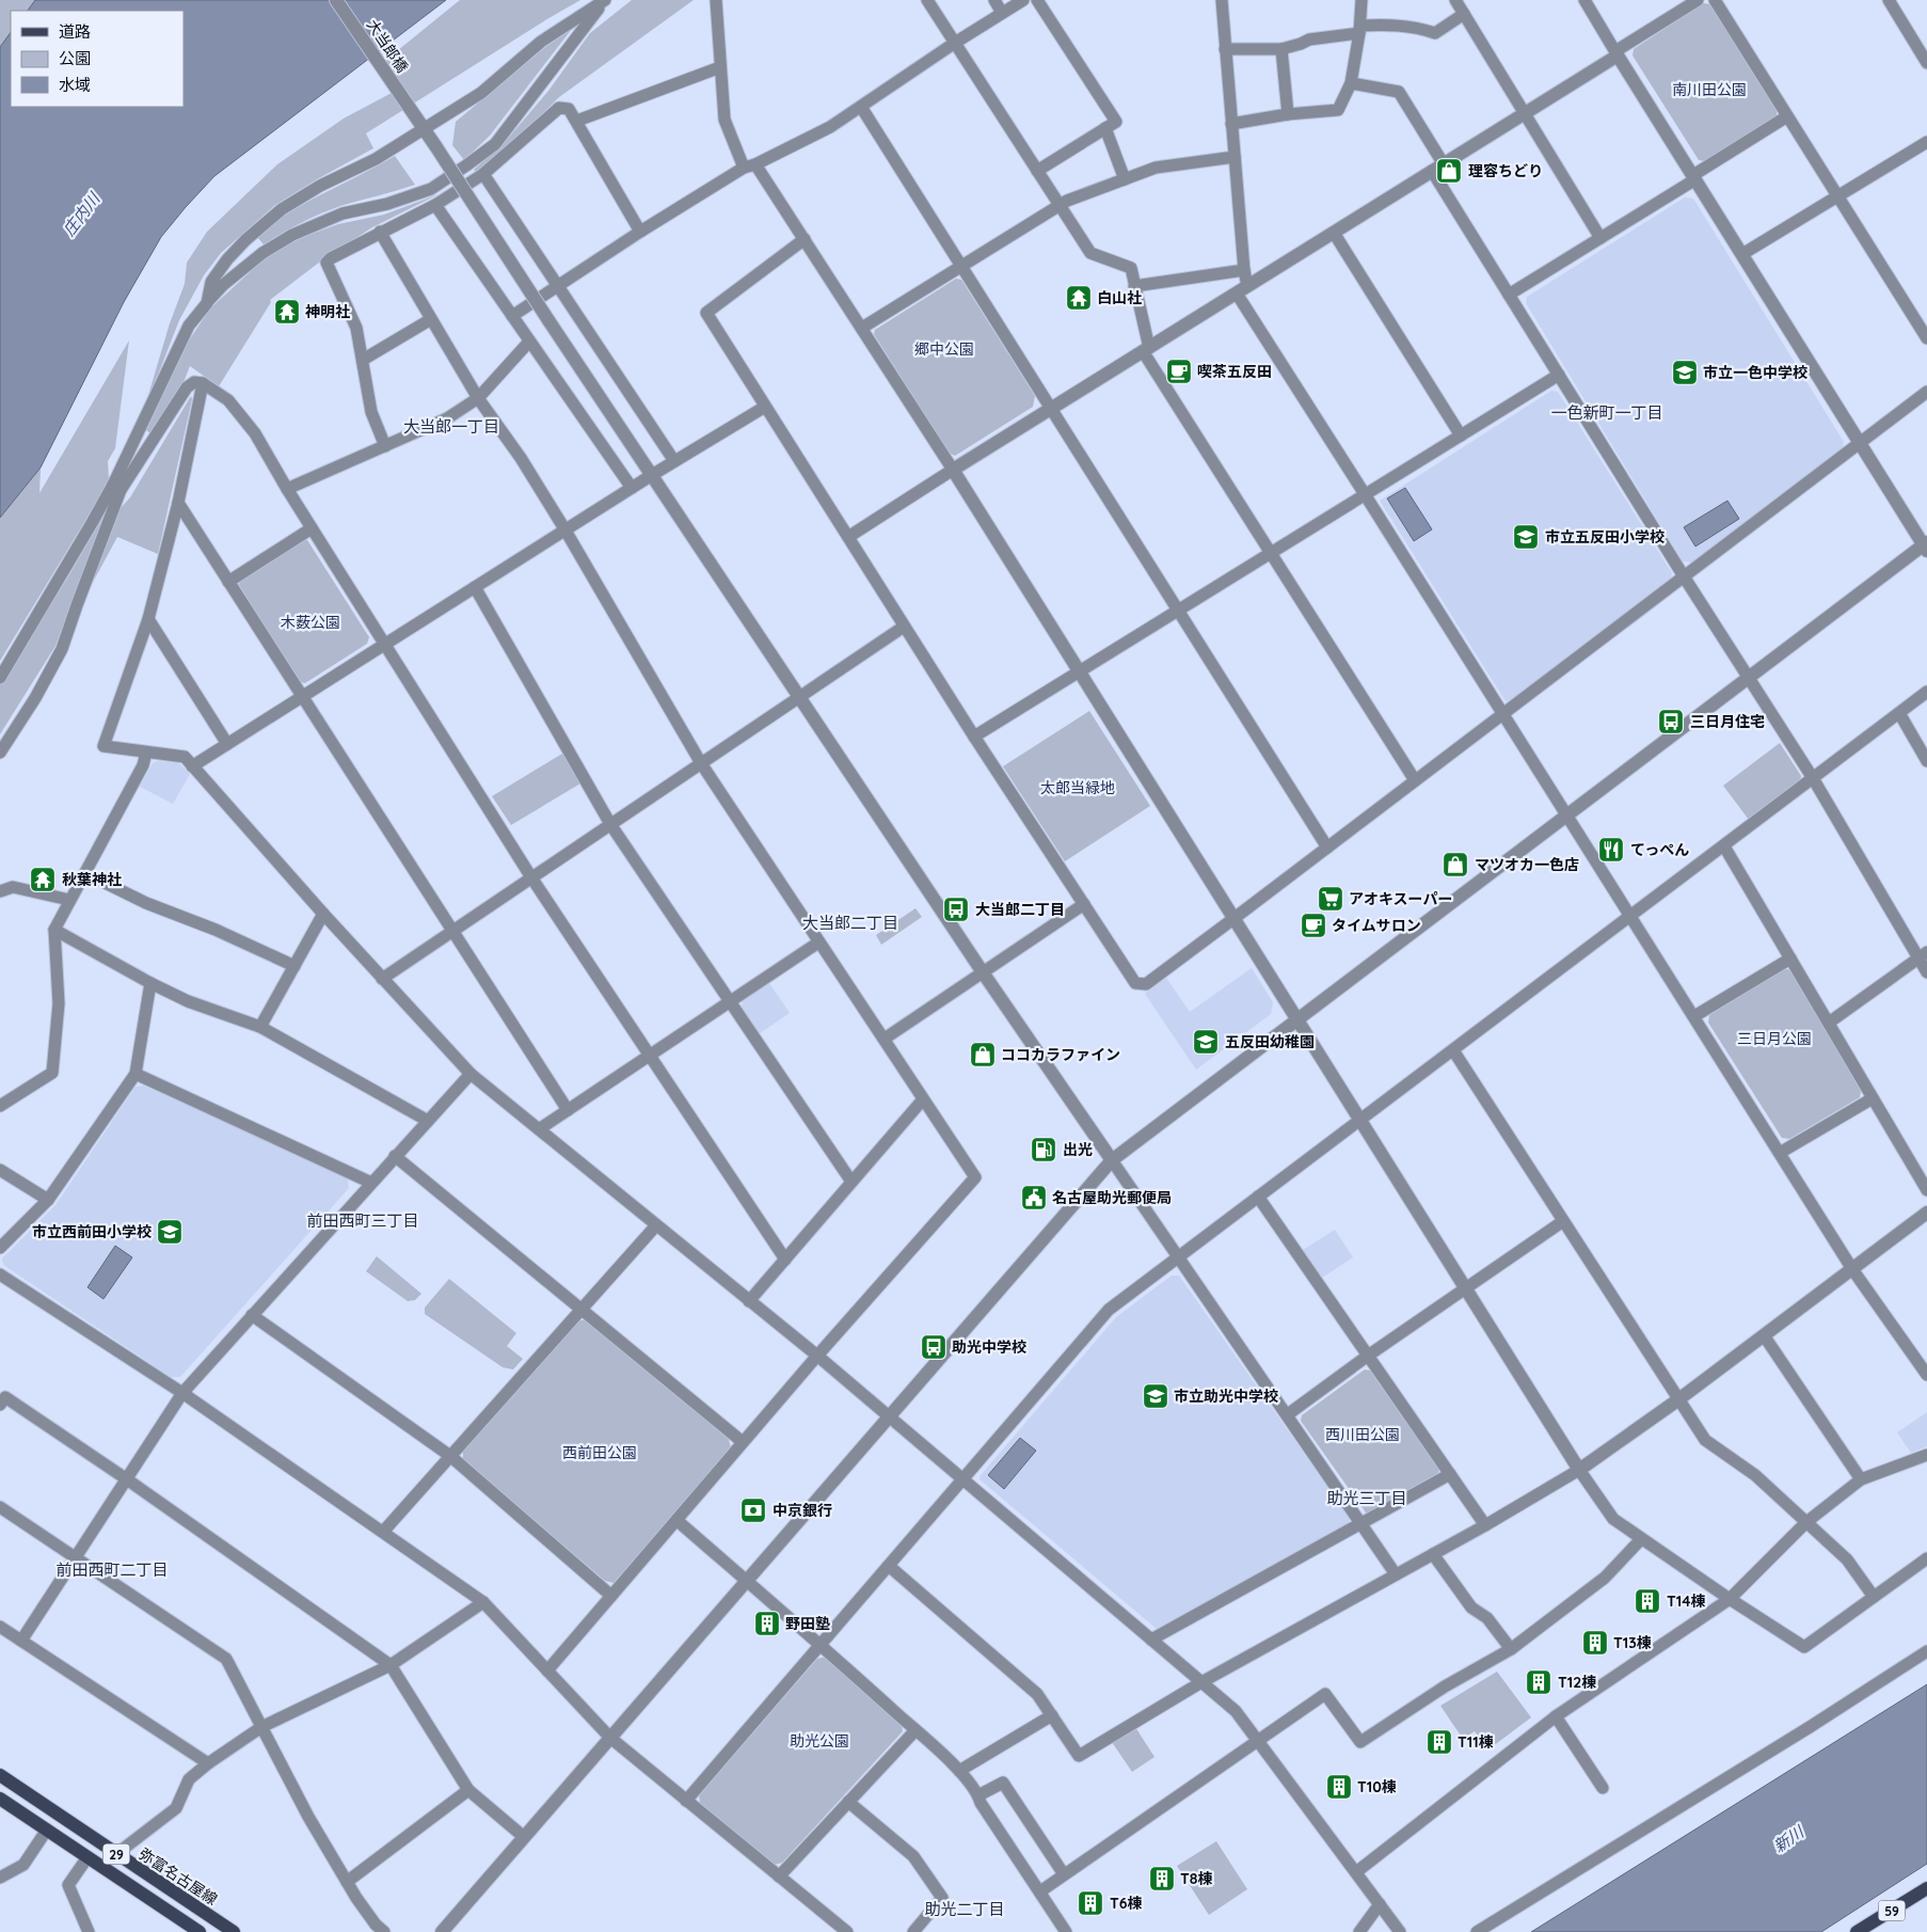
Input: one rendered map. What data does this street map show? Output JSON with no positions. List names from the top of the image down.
{
  "streets": {
    "main road": ["29", "弥富名古屋線", "59"],
    "street": ["大当郎橋"]
  },
  "districts": [
    "一色新町一丁目",
    "大当郎一丁目",
    "大当郎二丁目",
    "前田西町三丁目",
    "助光三丁目",
    "前田西町二丁目",
    "助光二丁目"
  ],
  "water": ["庄内川", "新川"],
  "parks": [
    "南川田公園",
    "郷中公園",
    "木薮公園",
    "太郎当緑地",
    "三日月公園",
    "西川田公園",
    "西前田公園",
    "助光公園"
  ],
  "places": {
    "shop": ["理容ちどり", "マツオカ一色店", "ココカラファイン"],
    "temple": ["白山社", "神明社", "秋葉神社"],
    "cafe": ["喫茶五反田", "タイムサロン"],
    "school or university": [
      "市立一色中学校",
      "市立五反田小学校",
      "五反田幼稚園",
      "市立西前田小学校",
      "市立助光中学校"
    ],
    "bus stop": ["三日月住宅", "大当郎二丁目", "助光中学校"],
    "restaurant": ["てっぺん"],
    "supermarket": ["アオキスーパー"],
    "fuel station": ["出光"],
    "public building": ["名古屋助光郵便局"],
    "bank": ["中京銀行"],
    "building": [
      "T14棟",
      "野田塾",
      "T13棟",
      "T12棟",
      "T11棟",
      "T10棟",
      "T8棟",
      "T6棟"
    ]
  },
  "legend": ["道路", "公園", "水域"]
}
